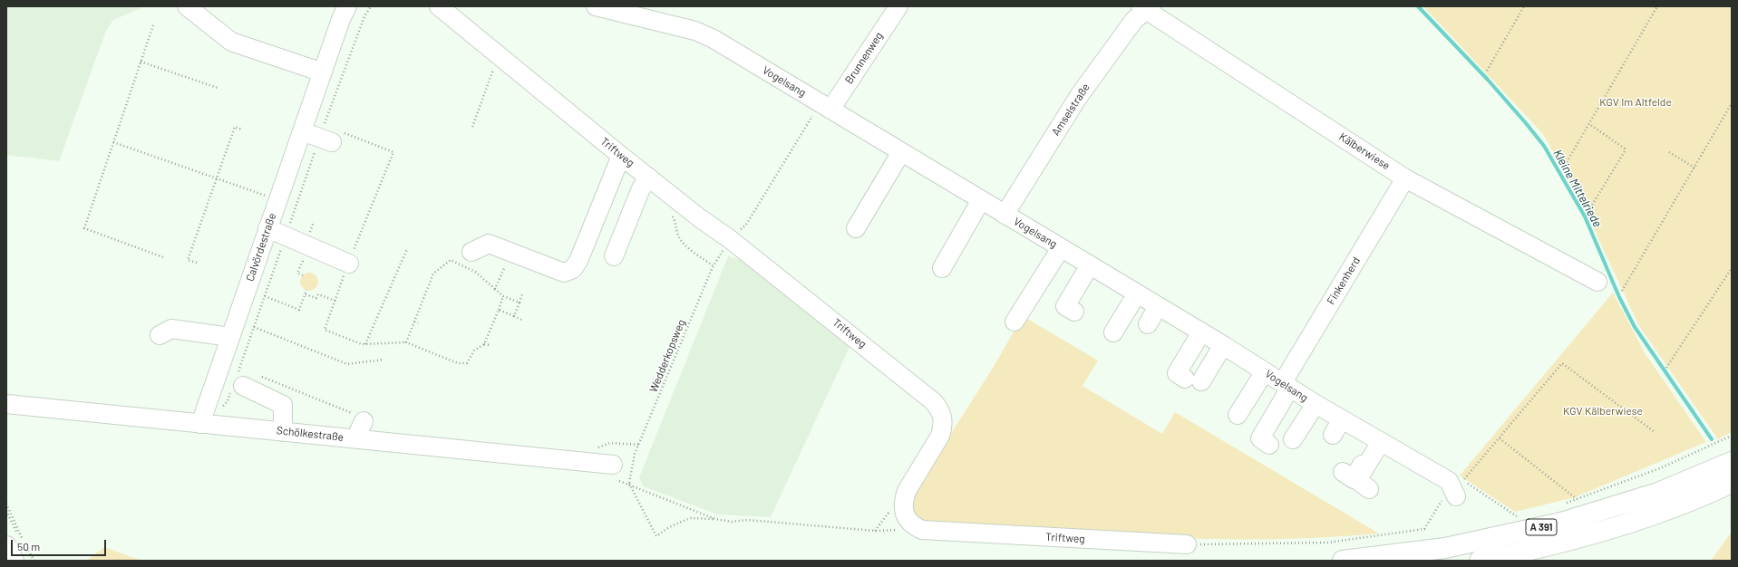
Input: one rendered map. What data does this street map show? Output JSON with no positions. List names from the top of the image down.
{
  "streets": {
    "main road": ["A 391"],
    "street": [
      "Brunnenweg",
      "Vogelsang",
      "Amselstraße",
      "Kälberwiese",
      "Triftweg",
      "Calvördestraße",
      "Finkenherd",
      "Schölkestraße"
    ],
    "path": ["Wedderkopsweg"]
  },
  "crossings": [
    ["Brunnenweg", "Vogelsang"],
    ["Brunnenweg", "Wedderkopsweg"],
    ["Vogelsang", "Amselstraße"],
    ["Vogelsang", "Finkenherd"],
    ["Vogelsang", "Wedderkopsweg"],
    ["Amselstraße", "Kälberwiese"],
    ["Kälberwiese", "Finkenherd"],
    ["Triftweg", "Wedderkopsweg"],
    ["Calvördestraße", "Schölkestraße"]
  ],
  "water": ["Kleine Mittelriede"],
  "parks": ["KGV Im Altfelde", "KGV Kälberwiese"],
  "scale_bar": "50 m"
}
